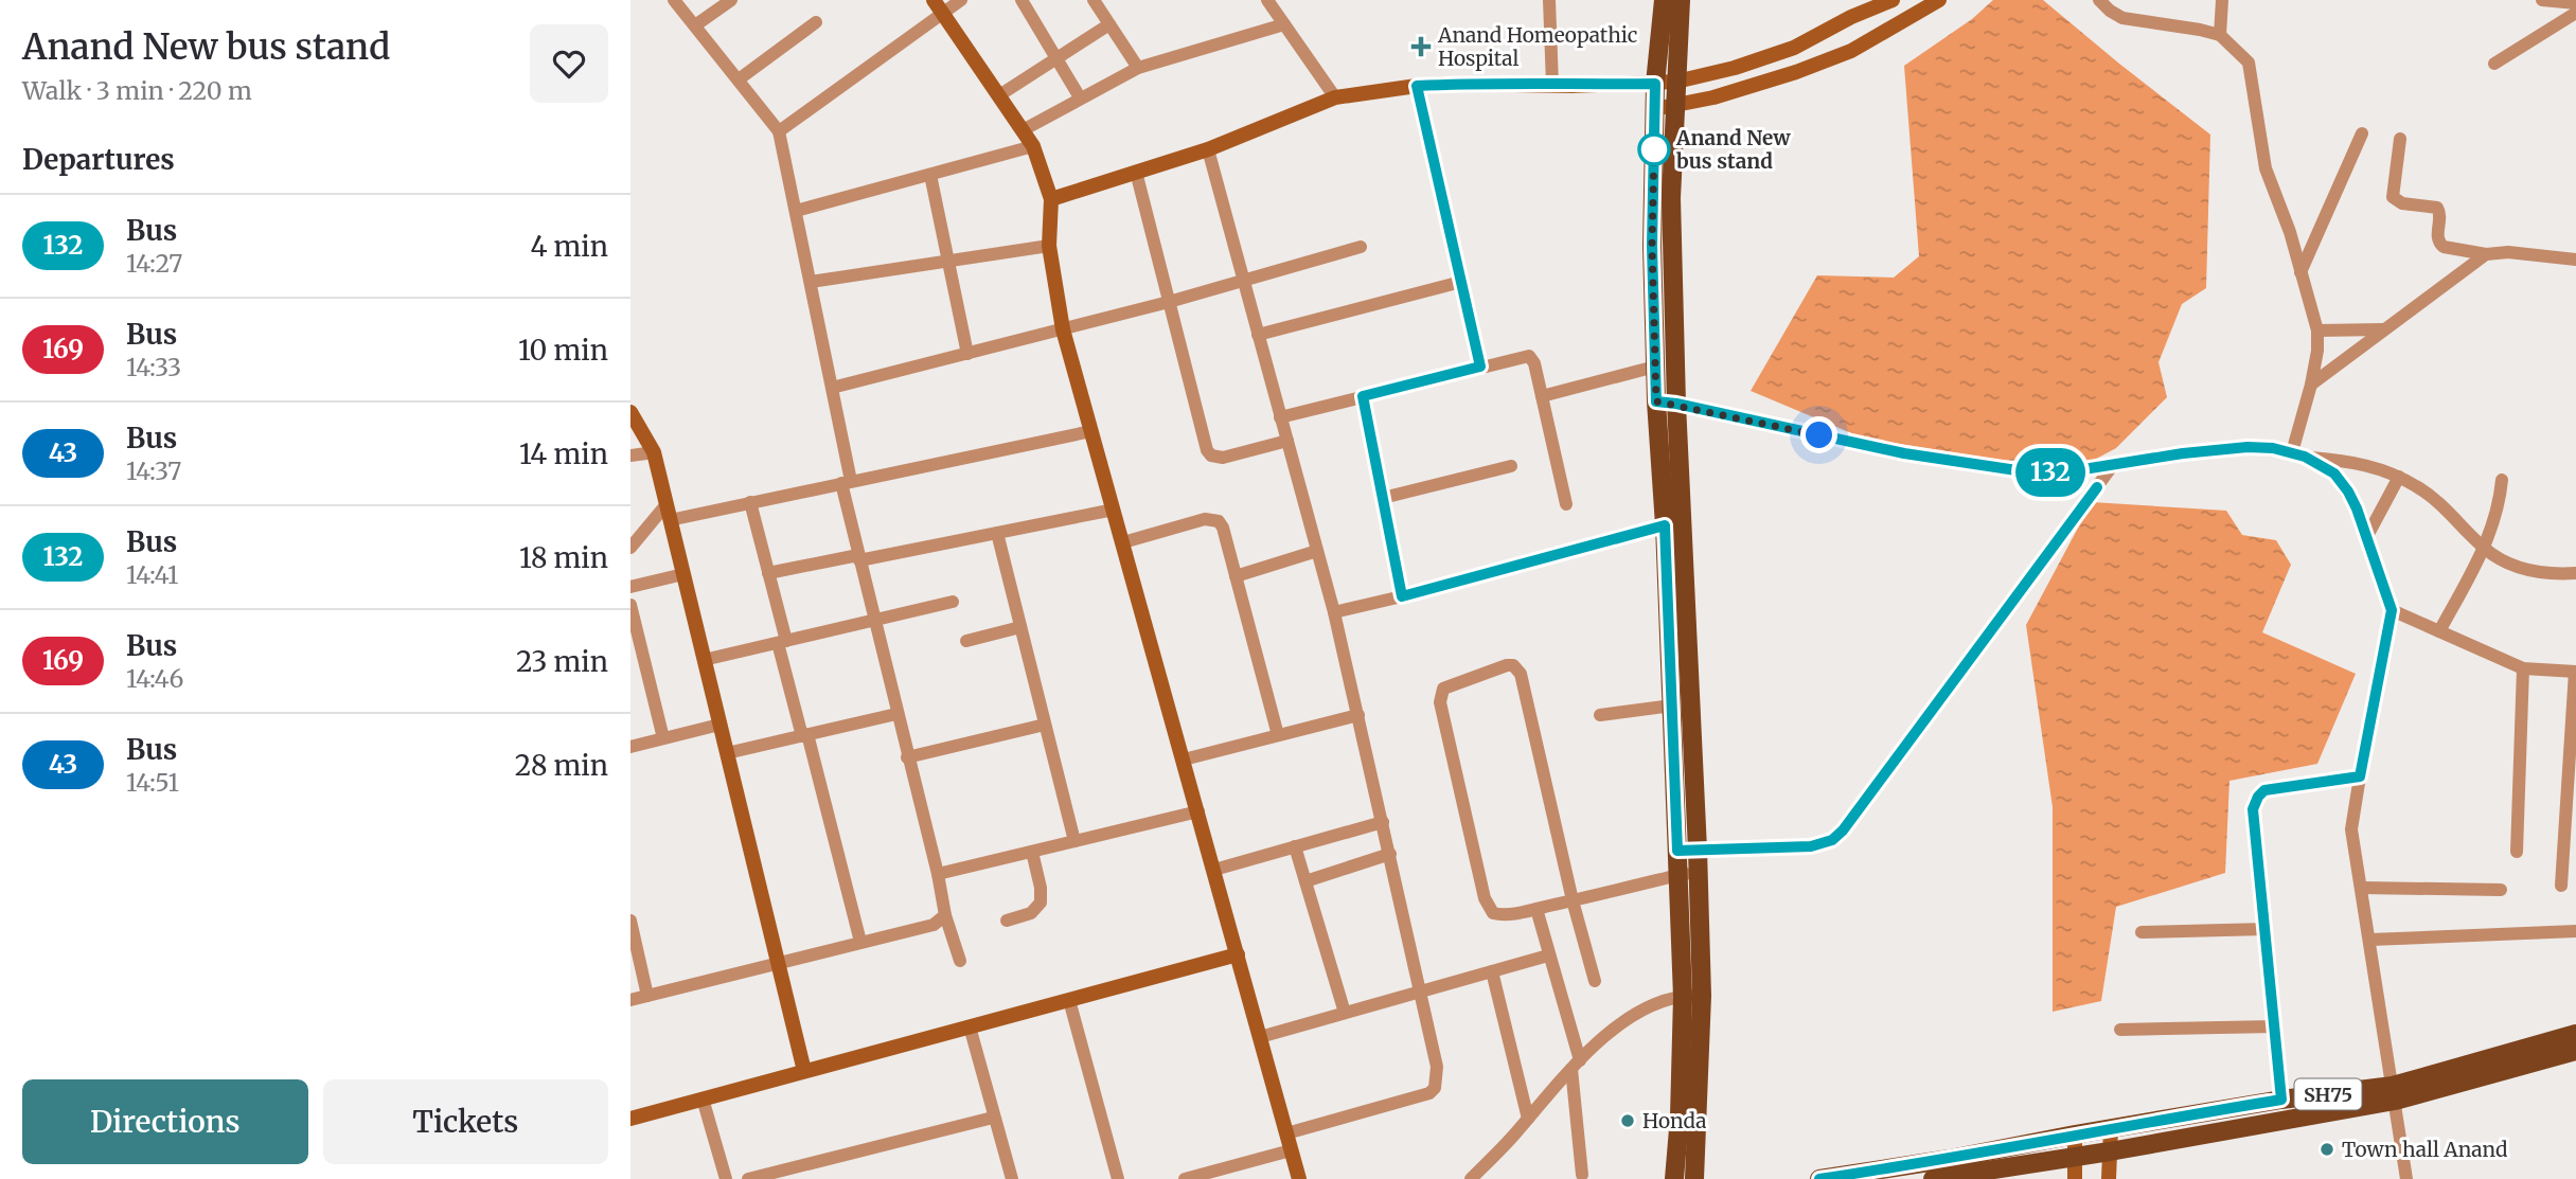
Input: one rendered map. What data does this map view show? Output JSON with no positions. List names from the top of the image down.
{
  "streets": {
    "main road": ["SH75"]
  },
  "places": {
    "health": ["Anand Homeopathic Hospital"],
    "other": ["Anand New bus stand", "Honda", "Town hall Anand"]
  },
  "lines": ["bus line 132"],
  "page": {
    "heading": [
      ["Anand New bus stand", "Walk · 3 min · 220 m"],
      "Departures"
    ],
    "on_map": "132",
    "list": [
      {
        "mark": "132",
        "name": "Bus",
        "note": "14:27",
        "value": "4 min"
      },
      {
        "mark": "169",
        "name": "Bus",
        "note": "14:33",
        "value": "10 min"
      },
      {
        "mark": "43",
        "name": "Bus",
        "note": "14:37",
        "value": "14 min"
      },
      {
        "mark": "132",
        "name": "Bus",
        "note": "14:41",
        "value": "18 min"
      },
      {
        "mark": "169",
        "name": "Bus",
        "note": "14:46",
        "value": "23 min"
      },
      {
        "mark": "43",
        "name": "Bus",
        "note": "14:51",
        "value": "28 min"
      }
    ],
    "buttons": ["Directions", "Tickets"]
  }
}
